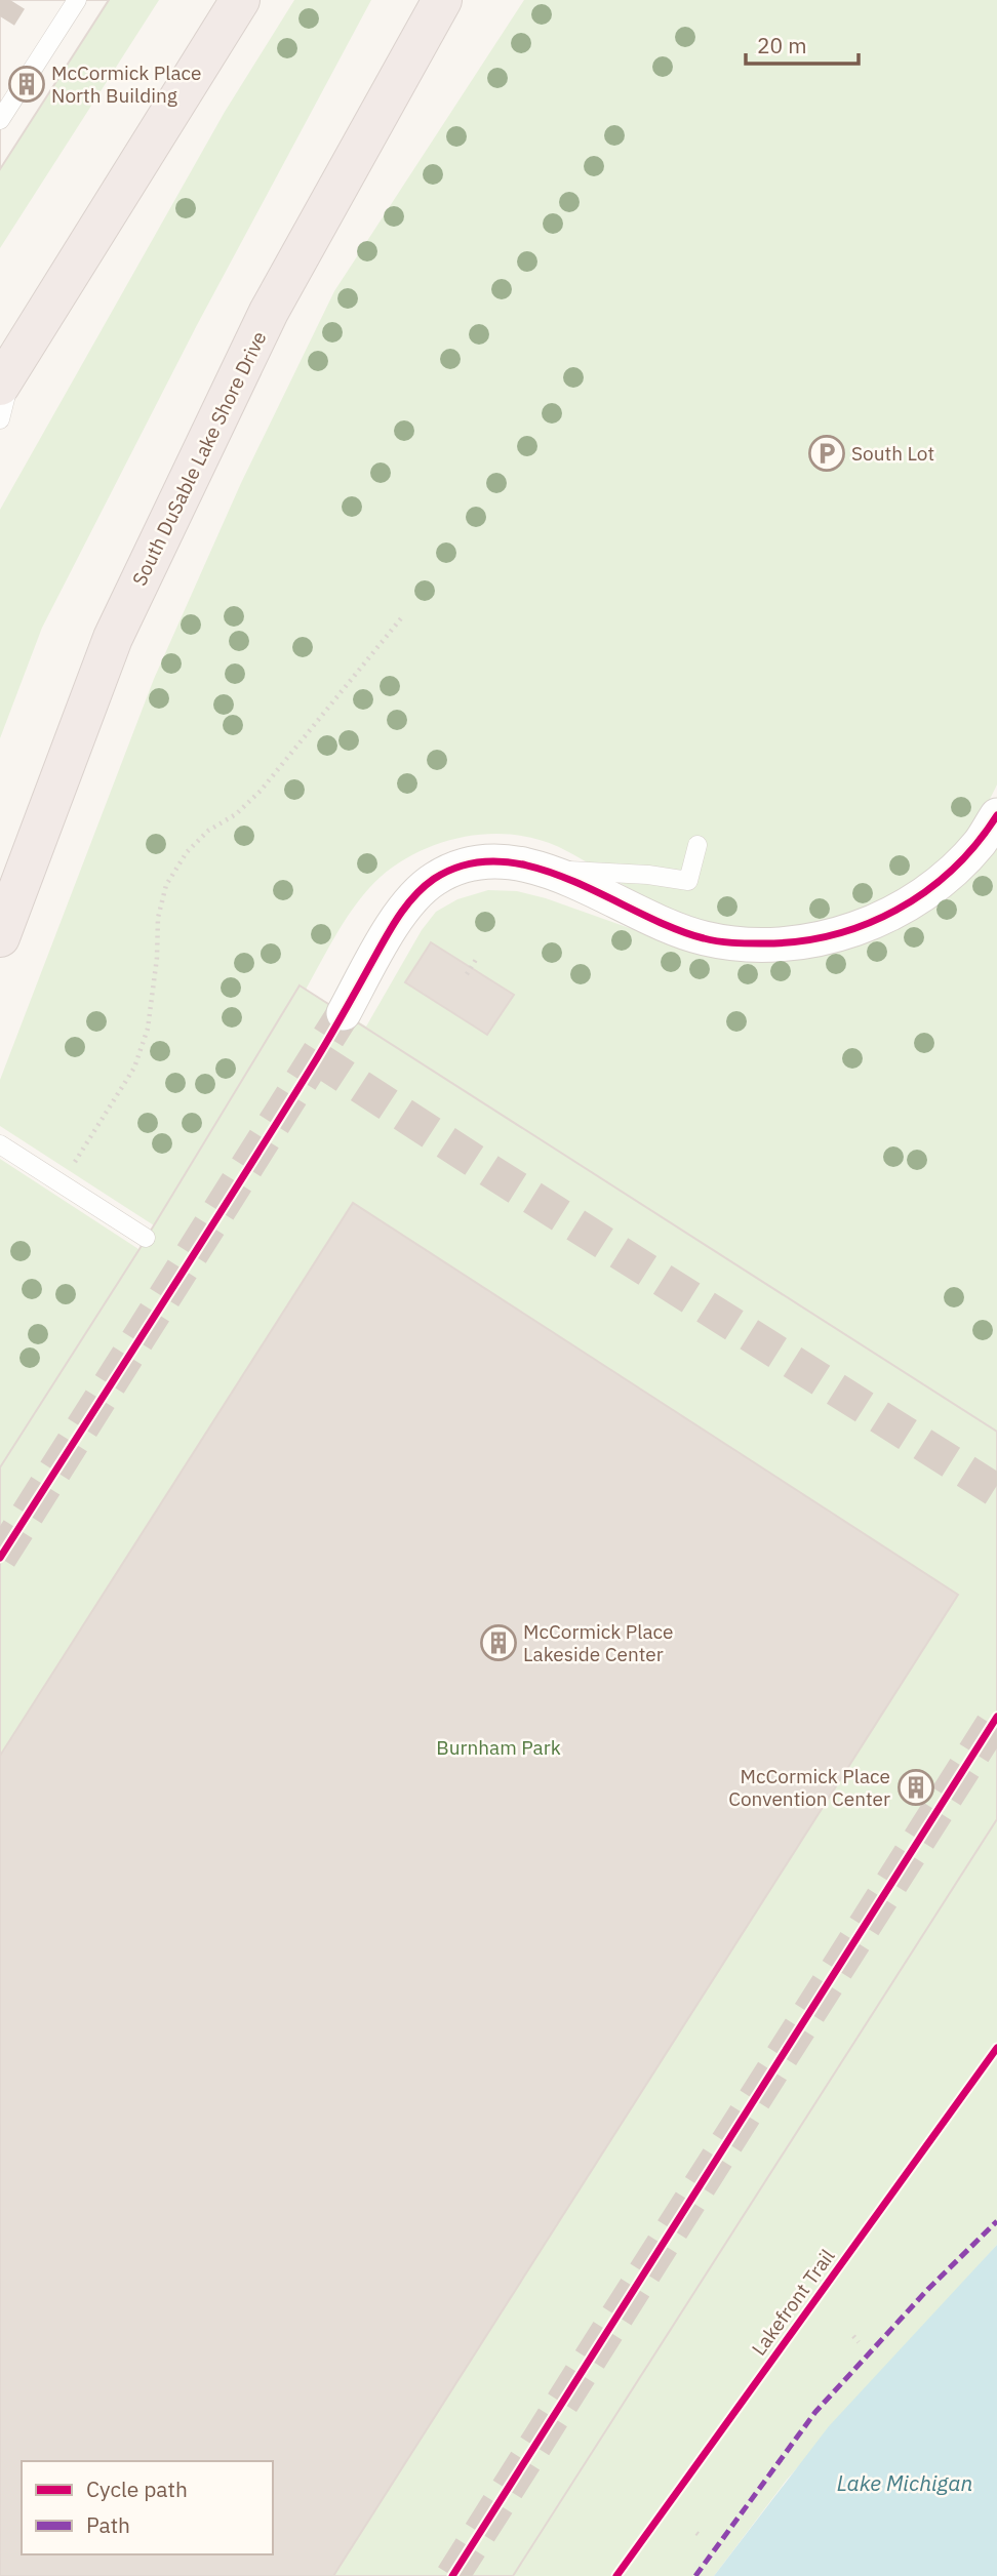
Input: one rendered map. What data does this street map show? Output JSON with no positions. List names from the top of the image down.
{
  "streets": {
    "highway": ["South DuSable Lake Shore Drive"],
    "cycle path": ["Lakefront Trail"]
  },
  "water": ["Lake Michigan"],
  "parks": ["Burnham Park"],
  "places": {
    "building": ["McCormick Place North Building", "McCormick Place Lakeside Center", "McCormick Place Convention Center"],
    "parking": ["South Lot"]
  },
  "legend": ["Cycle path", "Path"],
  "scale_bar": "20 m"
}
